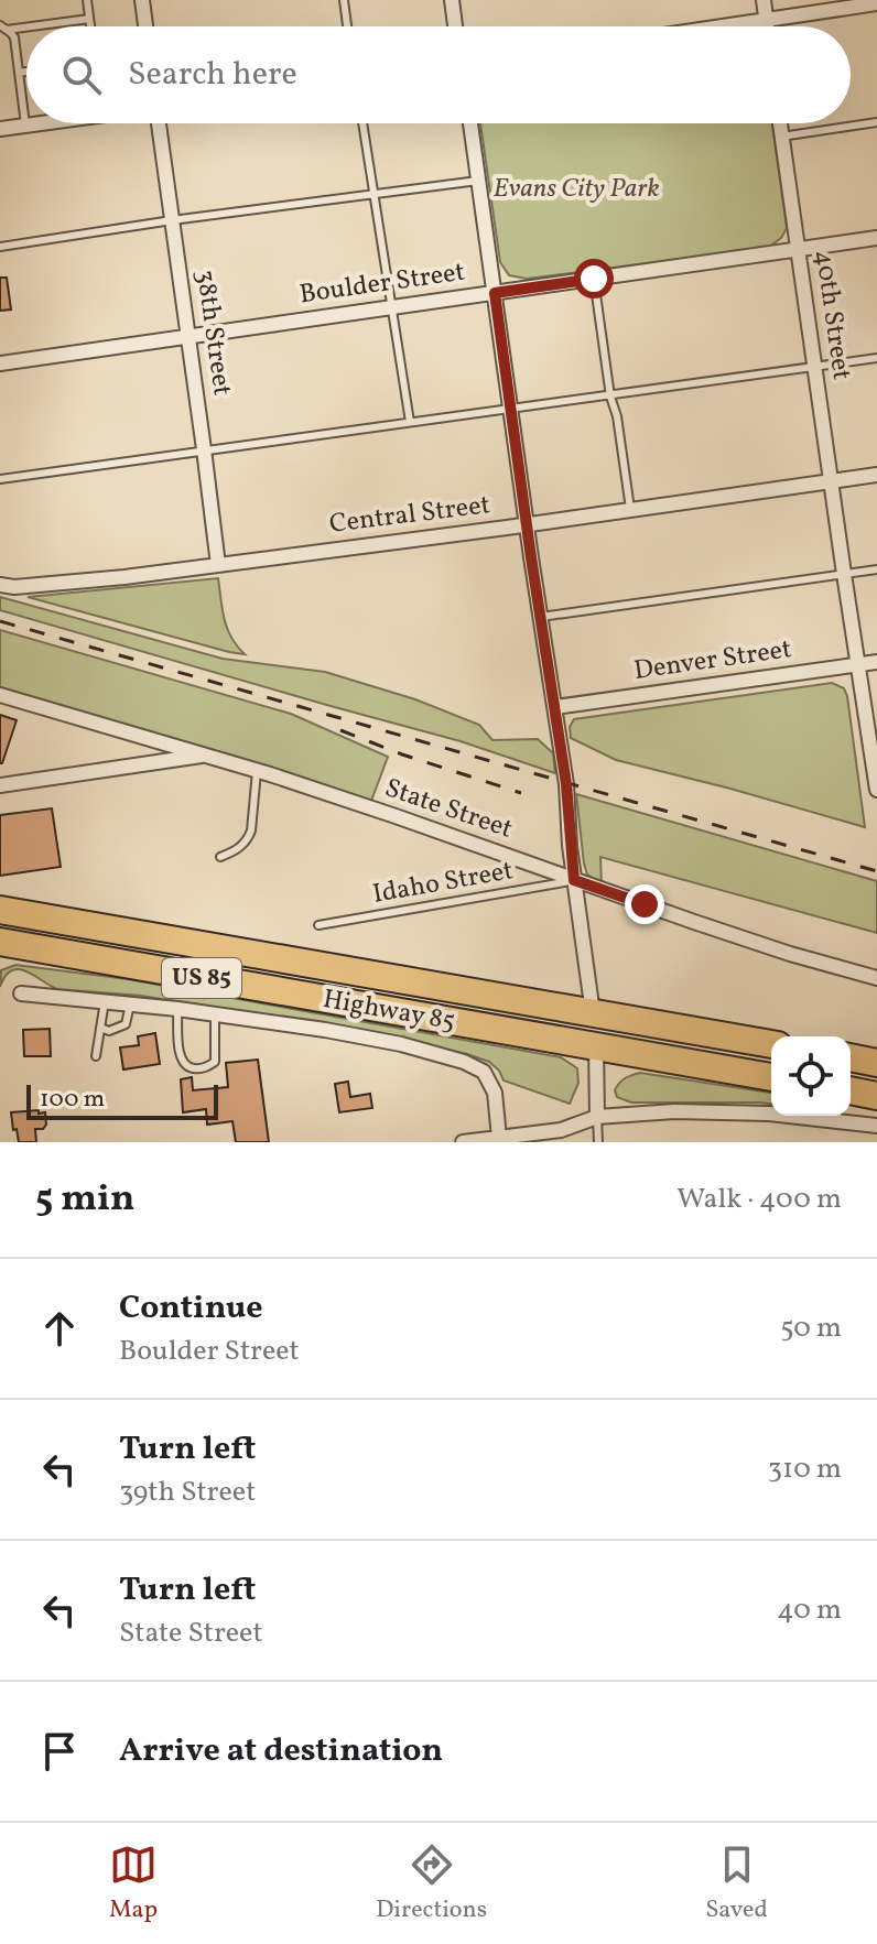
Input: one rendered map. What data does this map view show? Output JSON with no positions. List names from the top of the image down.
{
  "streets": {
    "highway": ["US 85", "Highway 85"],
    "street": [
      "Boulder Street",
      "40th Street",
      "38th Street",
      "Central Street",
      "Denver Street",
      "State Street"
    ],
    "lane": ["Idaho Street"]
  },
  "crossings": [
    ["Boulder Street", "40th Street"],
    ["Boulder Street", "38th Street"],
    ["40th Street", "Central Street"],
    ["40th Street", "Denver Street"],
    ["38th Street", "Central Street"],
    ["State Street", "Idaho Street"]
  ],
  "parks": ["Evans City Park"],
  "scale_bar": "100 m",
  "page": {
    "search": "Search here",
    "scale": "100 m",
    "heading": ["5 min", "Walk · 400 m"],
    "list": [
      ["Continue", "Boulder Street", "50 m"],
      ["Turn left", "39th Street", "310 m"],
      ["Turn left", "State Street", "40 m"],
      "Arrive at destination"
    ],
    "nav": ["Map", "Directions", "Saved"]
  }
}
